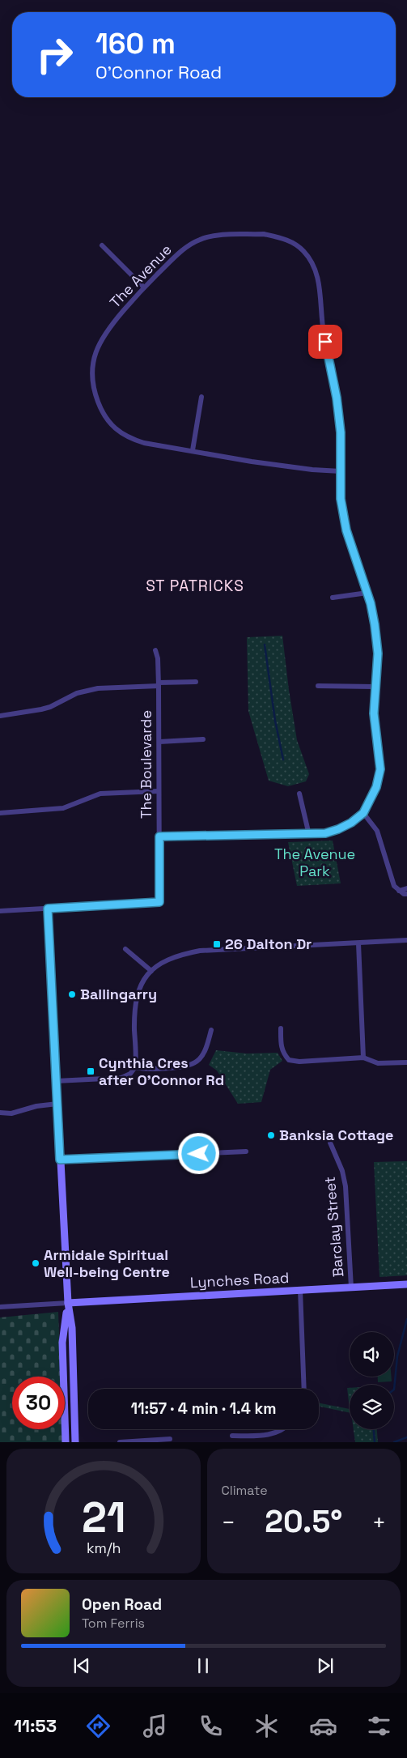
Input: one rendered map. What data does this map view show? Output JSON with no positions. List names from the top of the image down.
{
  "streets": {
    "street": [
      "The Avenue",
      "The Boulevarde",
      "Barclay Street",
      "Lynches Road"
    ]
  },
  "crossings": [
    ["The Avenue", "The Boulevarde"],
    ["Barclay Street", "Lynches Road"]
  ],
  "districts": ["ST PATRICKS"],
  "parks": ["The Avenue Park"],
  "places": {
    "transit": ["26 Dalton Dr", "Cynthia Cres after O'Connor Rd"],
    "other": ["Ballingarry", "Banksia Cottage", "Armidale Spiritual Well-being Centre"]
  },
  "page": {
    "turn": ["160 m", "O'Connor Road"],
    "limit": "30",
    "trip": "11:57 · 4 min · 1.4 km",
    "tile": "Climate",
    "heat": ["−", "20.5°", "+"],
    "song": ["Open Road", "Tom Ferris"],
    "tabs": "11:53",
    "gauge": ["21", "km/h"]
  }
}
